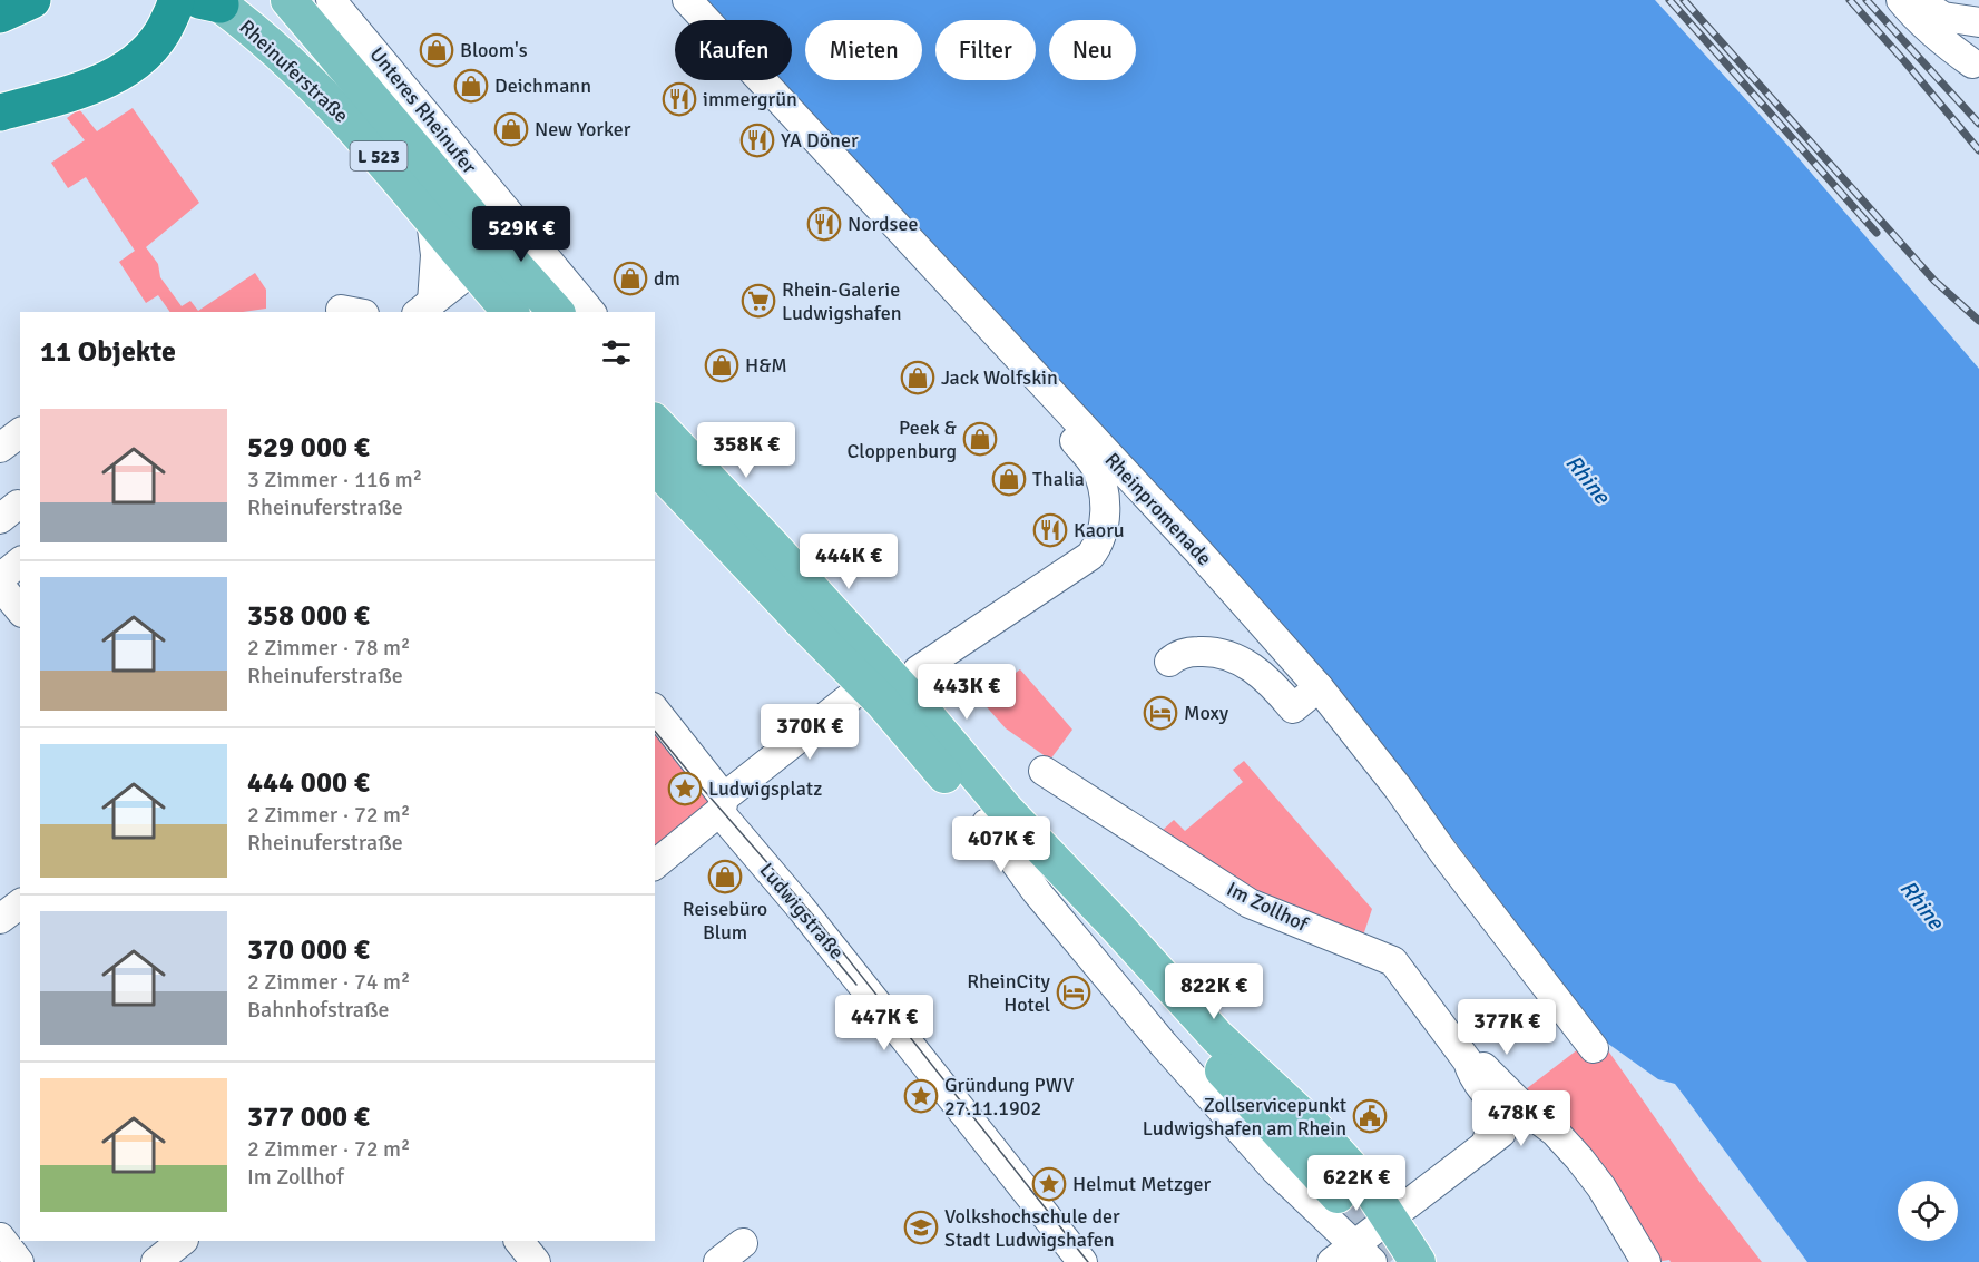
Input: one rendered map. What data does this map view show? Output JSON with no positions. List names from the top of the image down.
{
  "streets": {
    "main road": ["Rheinuferstraße", "L 523"],
    "street": [
      "Unteres Rheinufer",
      "Rheinpromenade",
      "Im Zollhof",
      "Ludwigstraße"
    ]
  },
  "water": ["Rhine"],
  "places": {
    "shop": [
      "Bloom's",
      "Deichmann",
      "New Yorker",
      "dm",
      "H&M",
      "Jack Wolfskin",
      "Peek & Cloppenburg",
      "Thalia",
      "Reisebüro Blum"
    ],
    "restaurant": [
      "immergrün",
      "YA Döner",
      "Nordsee",
      "Kaoru"
    ],
    "supermarket": ["Rhein-Galerie Ludwigshafen"],
    "hotel": ["Moxy", "RheinCity Hotel"],
    "place": ["Ludwigsplatz", "Gründung PWV 27.11.1902", "Helmut Metzger"],
    "public building": ["Zollservicepunkt Ludwigshafen am Rhein"],
    "school or university": ["Volkshochschule der Stadt Ludwigshafen"]
  },
  "page": {
    "chip": [
      "Kaufen",
      "Mieten",
      "Filter",
      "Neu"
    ],
    "price": [
      "529K €",
      "358K €",
      "444K €",
      "443K €",
      "370K €",
      "407K €",
      "822K €",
      "447K €",
      "377K €",
      "478K €",
      "622K €"
    ],
    "heading": "11 Objekte",
    "list": [
      {
        "name": "529 000 €",
        "note": "3 Zimmer · 116 m² · Rheinuferstraße"
      },
      {
        "name": "358 000 €",
        "note": "2 Zimmer · 78 m² · Rheinuferstraße"
      },
      {
        "name": "444 000 €",
        "note": "2 Zimmer · 72 m² · Rheinuferstraße"
      },
      {
        "name": "370 000 €",
        "note": "2 Zimmer · 74 m² · Bahnhofstraße"
      },
      {
        "name": "377 000 €",
        "note": "2 Zimmer · 72 m² · Im Zollhof"
      }
    ]
  }
}
